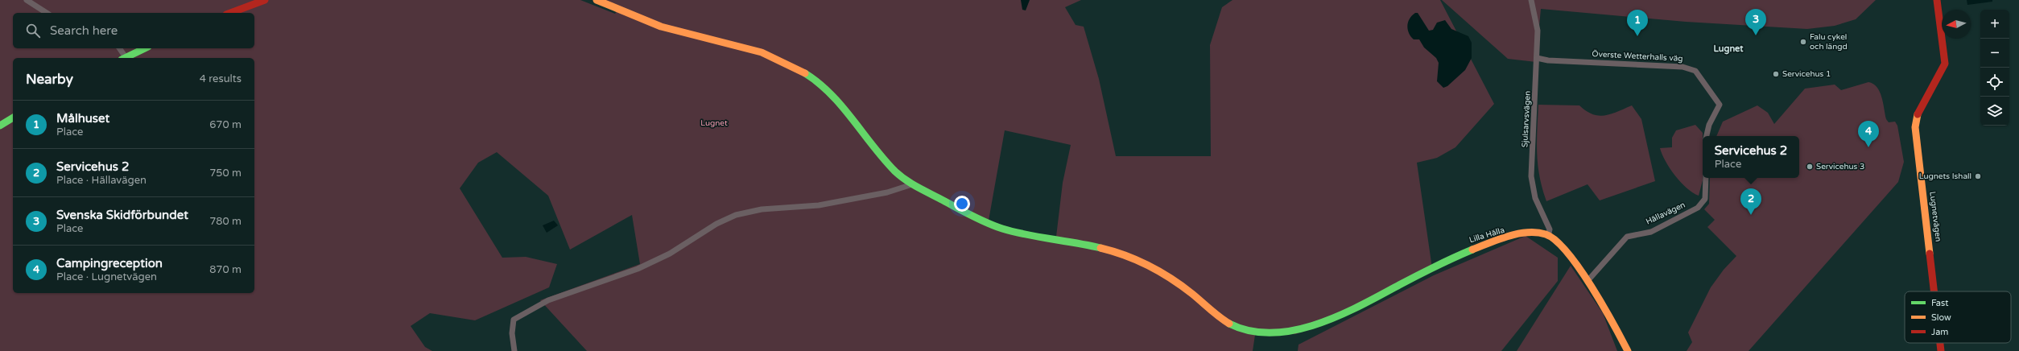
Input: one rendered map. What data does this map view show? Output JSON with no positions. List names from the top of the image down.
{
  "streets": {
    "street": [
      "Överste Wetterhalls väg",
      "Sjulsarvsvägen",
      "Hällavägen",
      "Lugnetvägen",
      "Lilla Hälla"
    ]
  },
  "crossings": [
    ["Överste Wetterhalls väg", "Sjulsarvsvägen"],
    ["Sjulsarvsvägen", "Lilla Hälla"]
  ],
  "districts": ["Lugnet"],
  "parks": ["Lugnet"],
  "places": [
    "Falu cykel och längd",
    "Servicehus 1",
    "Servicehus 3",
    "Lugnets Ishall"
  ],
  "legend": ["Fast", "Slow", "Jam"],
  "north": "left",
  "page": {
    "pins": [
      "3",
      "1",
      "4",
      "2"
    ],
    "map_buttons": ["+", "−"],
    "search": "Search here",
    "heading": ["Nearby", "4 results"],
    "list": [
      {
        "mark": "1",
        "name": "Målhuset",
        "note": "Place",
        "value": "670 m"
      },
      {
        "mark": "2",
        "name": "Servicehus 2",
        "note": "Place · Hällavägen",
        "value": "750 m"
      },
      {
        "mark": "3",
        "name": "Svenska Skidförbundet",
        "note": "Place",
        "value": "780 m"
      },
      {
        "mark": "4",
        "name": "Campingreception",
        "note": "Place · Lugnetvägen",
        "value": "870 m"
      }
    ],
    "popup": ["Servicehus 2", "Place"]
  }
}
